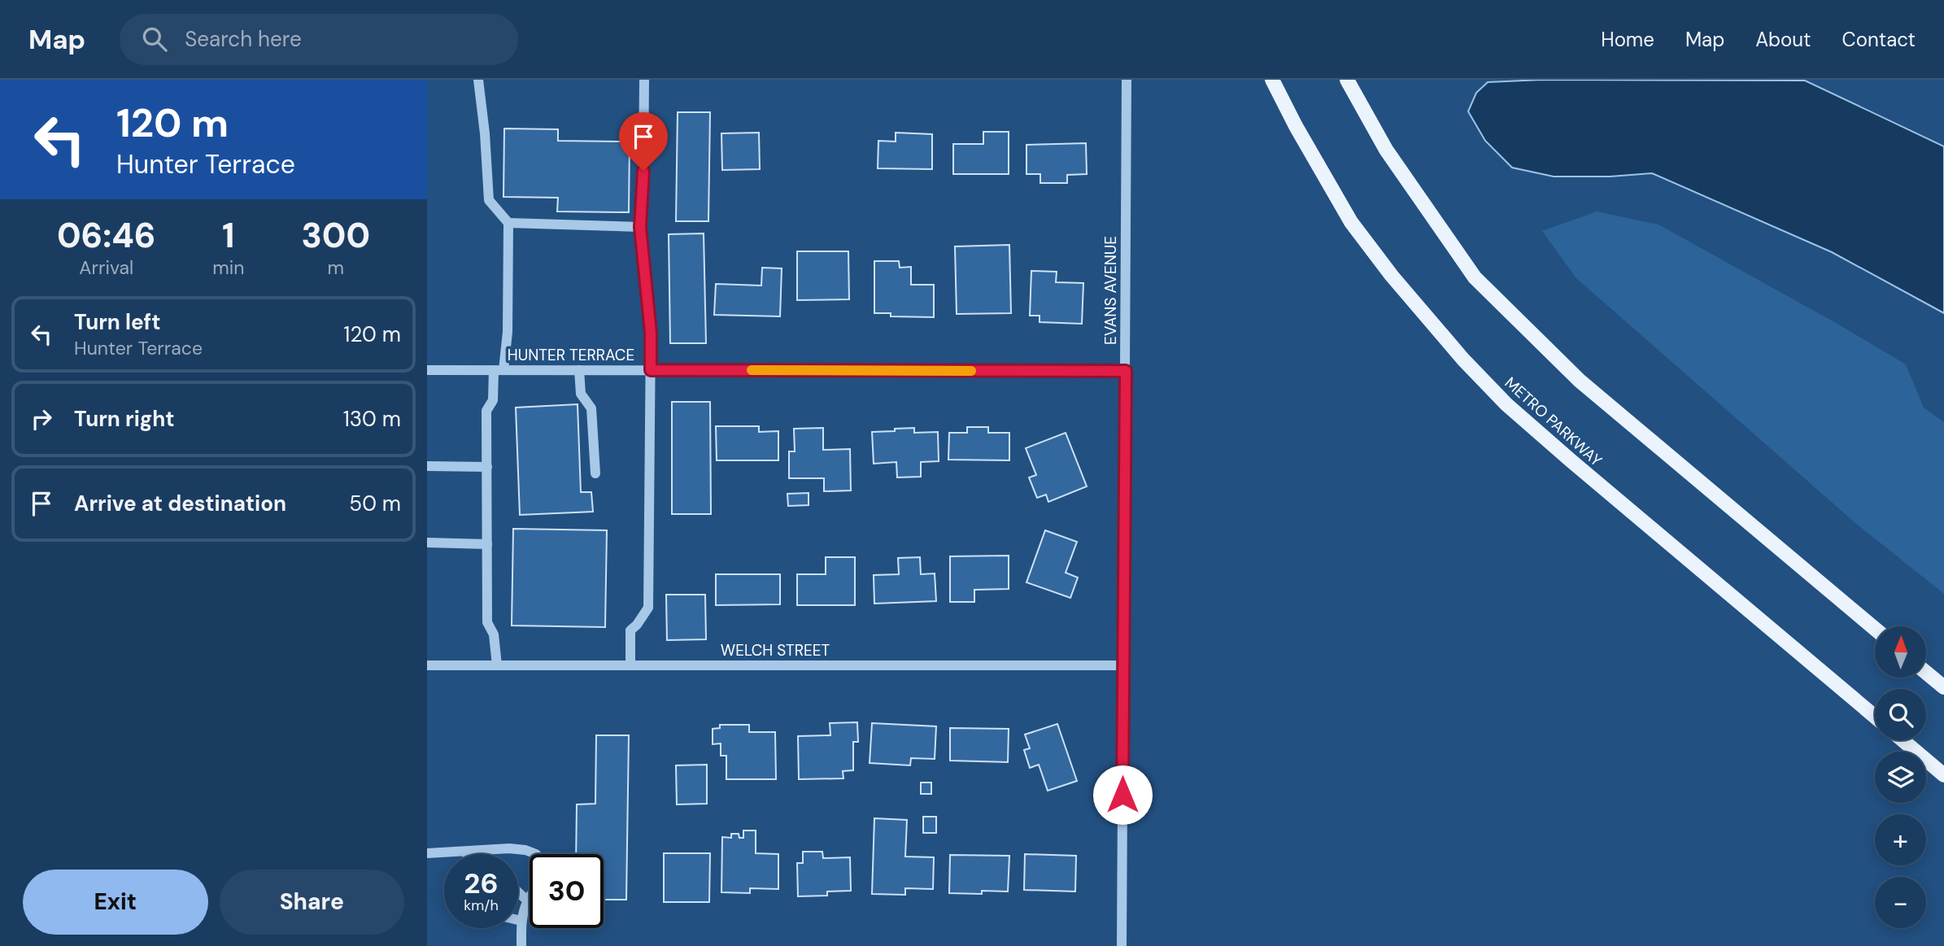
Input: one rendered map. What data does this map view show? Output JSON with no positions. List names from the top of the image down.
{
  "streets": {
    "main road": ["METRO PARKWAY"],
    "street": ["EVANS AVENUE", "HUNTER TERRACE", "WELCH STREET"]
  },
  "crossings": [
    ["EVANS AVENUE", "HUNTER TERRACE"],
    ["EVANS AVENUE", "WELCH STREET"]
  ],
  "north": "top",
  "page": {
    "header": "Map",
    "search": "Search here",
    "nav": [
      "Home",
      "Map",
      "About",
      "Contact"
    ],
    "turn": ["120 m", "Hunter Terrace"],
    "eta": [
      "06:46",
      "Arrival",
      "1",
      "min",
      "300",
      "m"
    ],
    "list": [
      {
        "name": "Turn left",
        "note": "Hunter Terrace",
        "value": "120 m"
      },
      {
        "name": "Turn right",
        "value": "130 m"
      },
      {
        "name": "Arrive at destination",
        "value": "50 m"
      }
    ],
    "map_buttons": ["+", "−"],
    "speed": "26 km/h",
    "limit": "30",
    "buttons": ["Exit", "Share"]
  }
}
